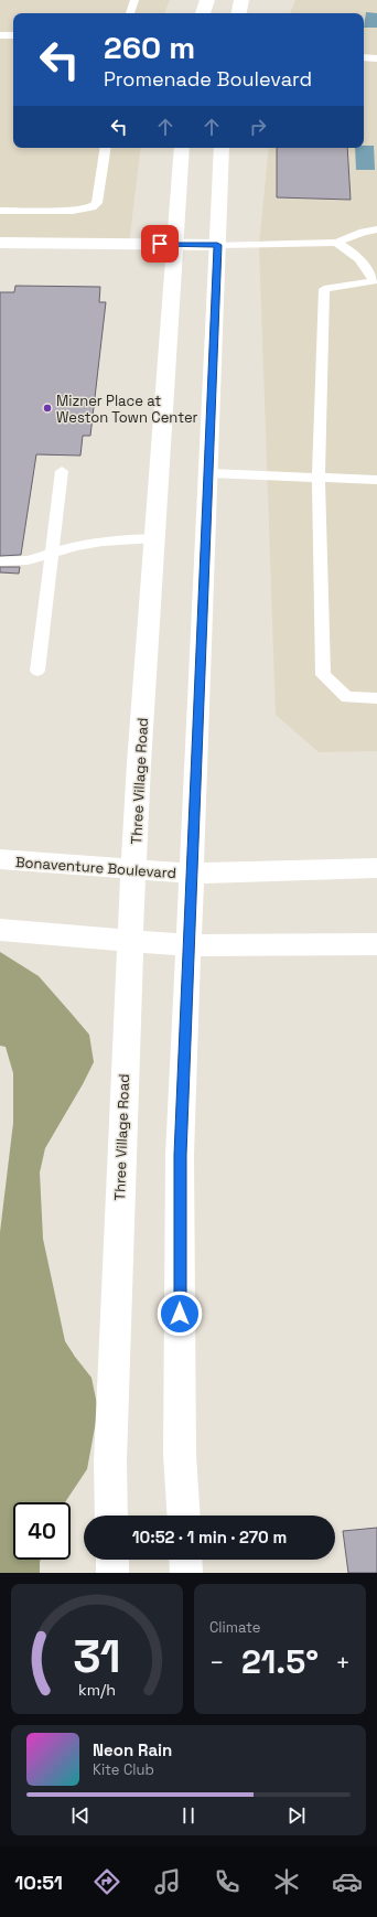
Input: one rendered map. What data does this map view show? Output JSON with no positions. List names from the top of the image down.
{
  "streets": {
    "street": ["Three Village Road", "Bonaventure Boulevard"]
  },
  "crossings": [
    ["Three Village Road", "Bonaventure Boulevard"]
  ],
  "places": ["Mizner Place at Weston Town Center"],
  "page": {
    "turn": ["260 m", "Promenade Boulevard"],
    "limit": "40",
    "trip": "10:52 · 1 min · 270 m",
    "tile": "Climate",
    "heat": ["−", "21.5°", "+"],
    "song": ["Neon Rain", "Kite Club"],
    "tabs": "10:51",
    "gauge": ["31", "km/h"]
  }
}
